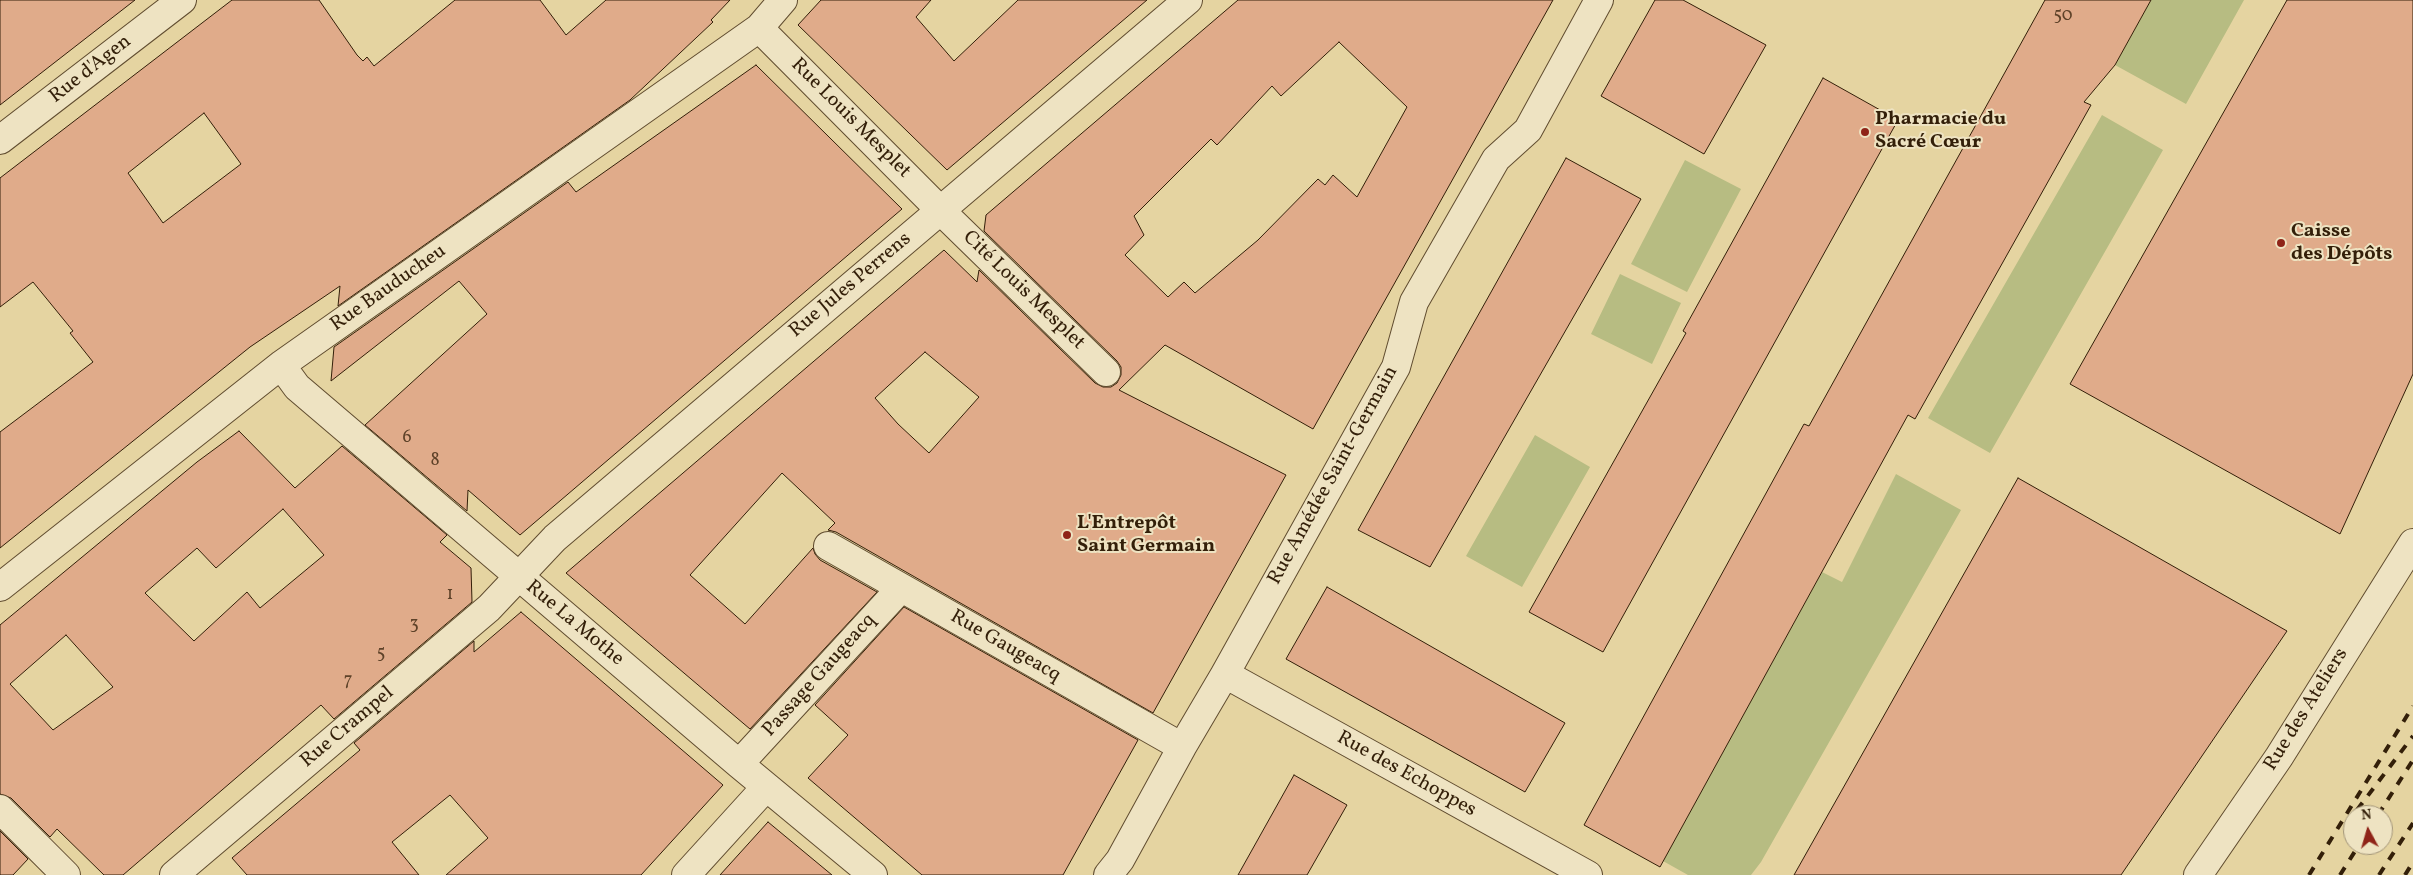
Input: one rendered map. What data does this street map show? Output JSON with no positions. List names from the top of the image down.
{
  "streets": {
    "street": [
      "Rue d'Agen",
      "Rue Louis Mesplet",
      "Rue Jules Perrens",
      "Rue Bauducheu",
      "Cité Louis Mesplet",
      "Rue Amédée Saint-Germain",
      "Rue La Mothe",
      "Rue Gaugeacq",
      "Passage Gaugeacq",
      "Rue des Ateliers",
      "Rue Crampel",
      "Rue des Echoppes"
    ]
  },
  "crossings": [
    ["Rue Louis Mesplet", "Rue Jules Perrens"],
    ["Rue Louis Mesplet", "Rue Bauducheu"],
    ["Rue Louis Mesplet", "Cité Louis Mesplet"],
    ["Rue Jules Perrens", "Cité Louis Mesplet"],
    ["Rue Jules Perrens", "Rue La Mothe"],
    ["Rue Jules Perrens", "Rue Crampel"],
    ["Rue Bauducheu", "Rue La Mothe"],
    ["Rue Amédée Saint-Germain", "Rue Gaugeacq"],
    ["Rue Amédée Saint-Germain", "Rue des Echoppes"],
    ["Rue La Mothe", "Passage Gaugeacq"],
    ["Rue La Mothe", "Rue Crampel"],
    ["Rue Gaugeacq", "Passage Gaugeacq"]
  ],
  "places": ["Pharmacie du Sacré Cœur", "Caisse des Dépôts", "L'Entrepôt Saint Germain"],
  "house_numbers": [
    "50",
    "6",
    "8",
    "1",
    "3",
    "5",
    "7"
  ],
  "north": "top"
}
